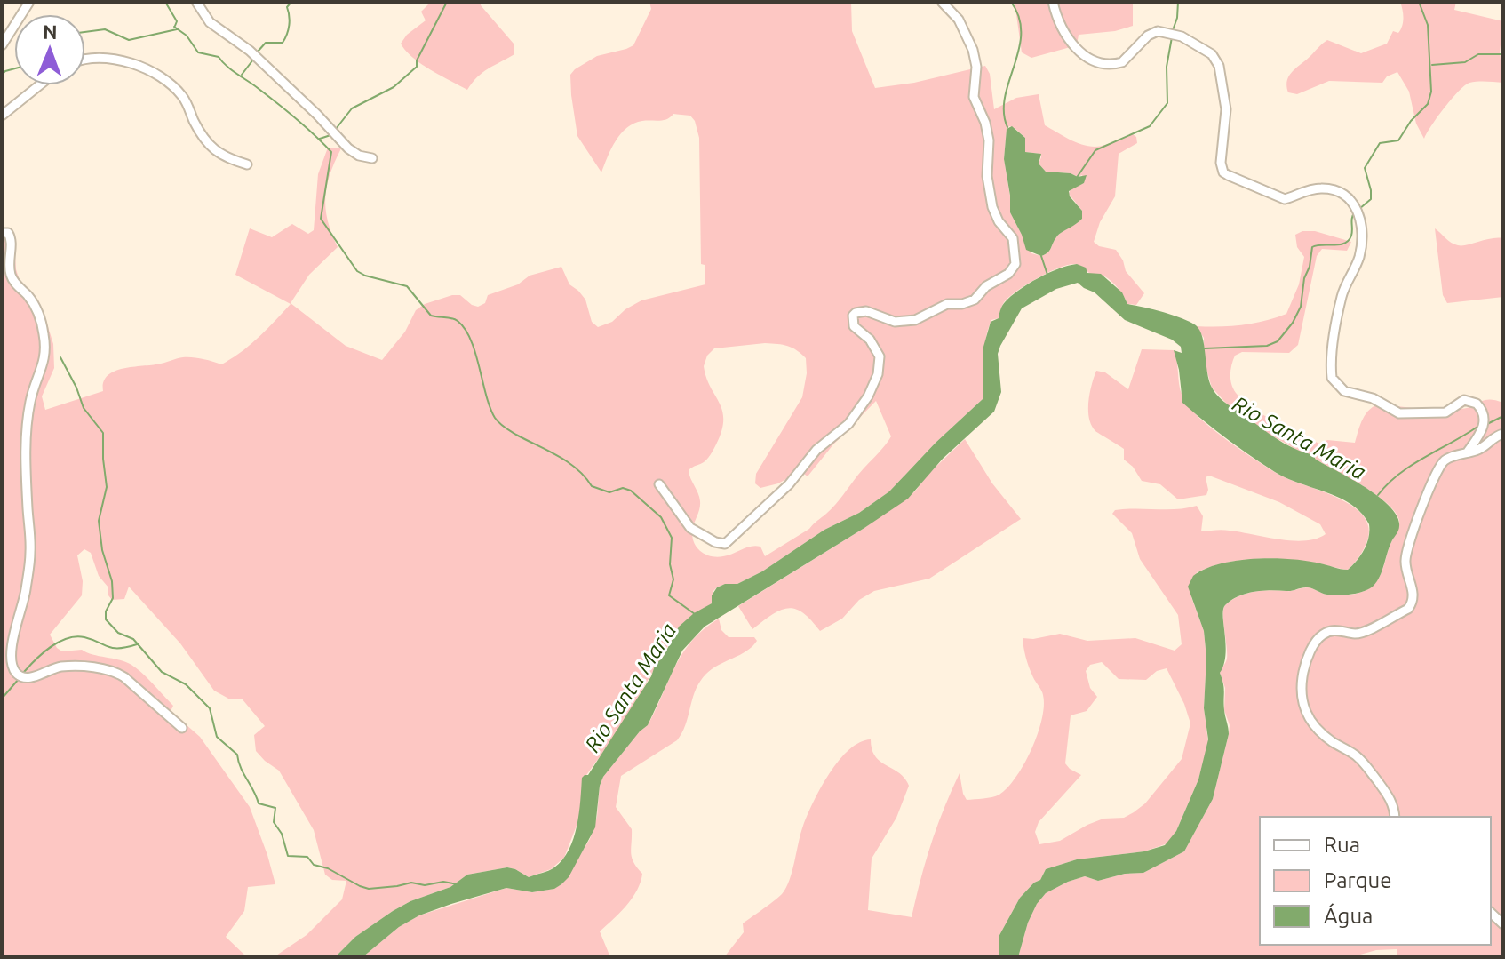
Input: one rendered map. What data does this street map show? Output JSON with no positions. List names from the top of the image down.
{
  "water": ["Rio Santa Maria"],
  "legend": ["Rua", "Parque", "Água"],
  "north": "top"
}
